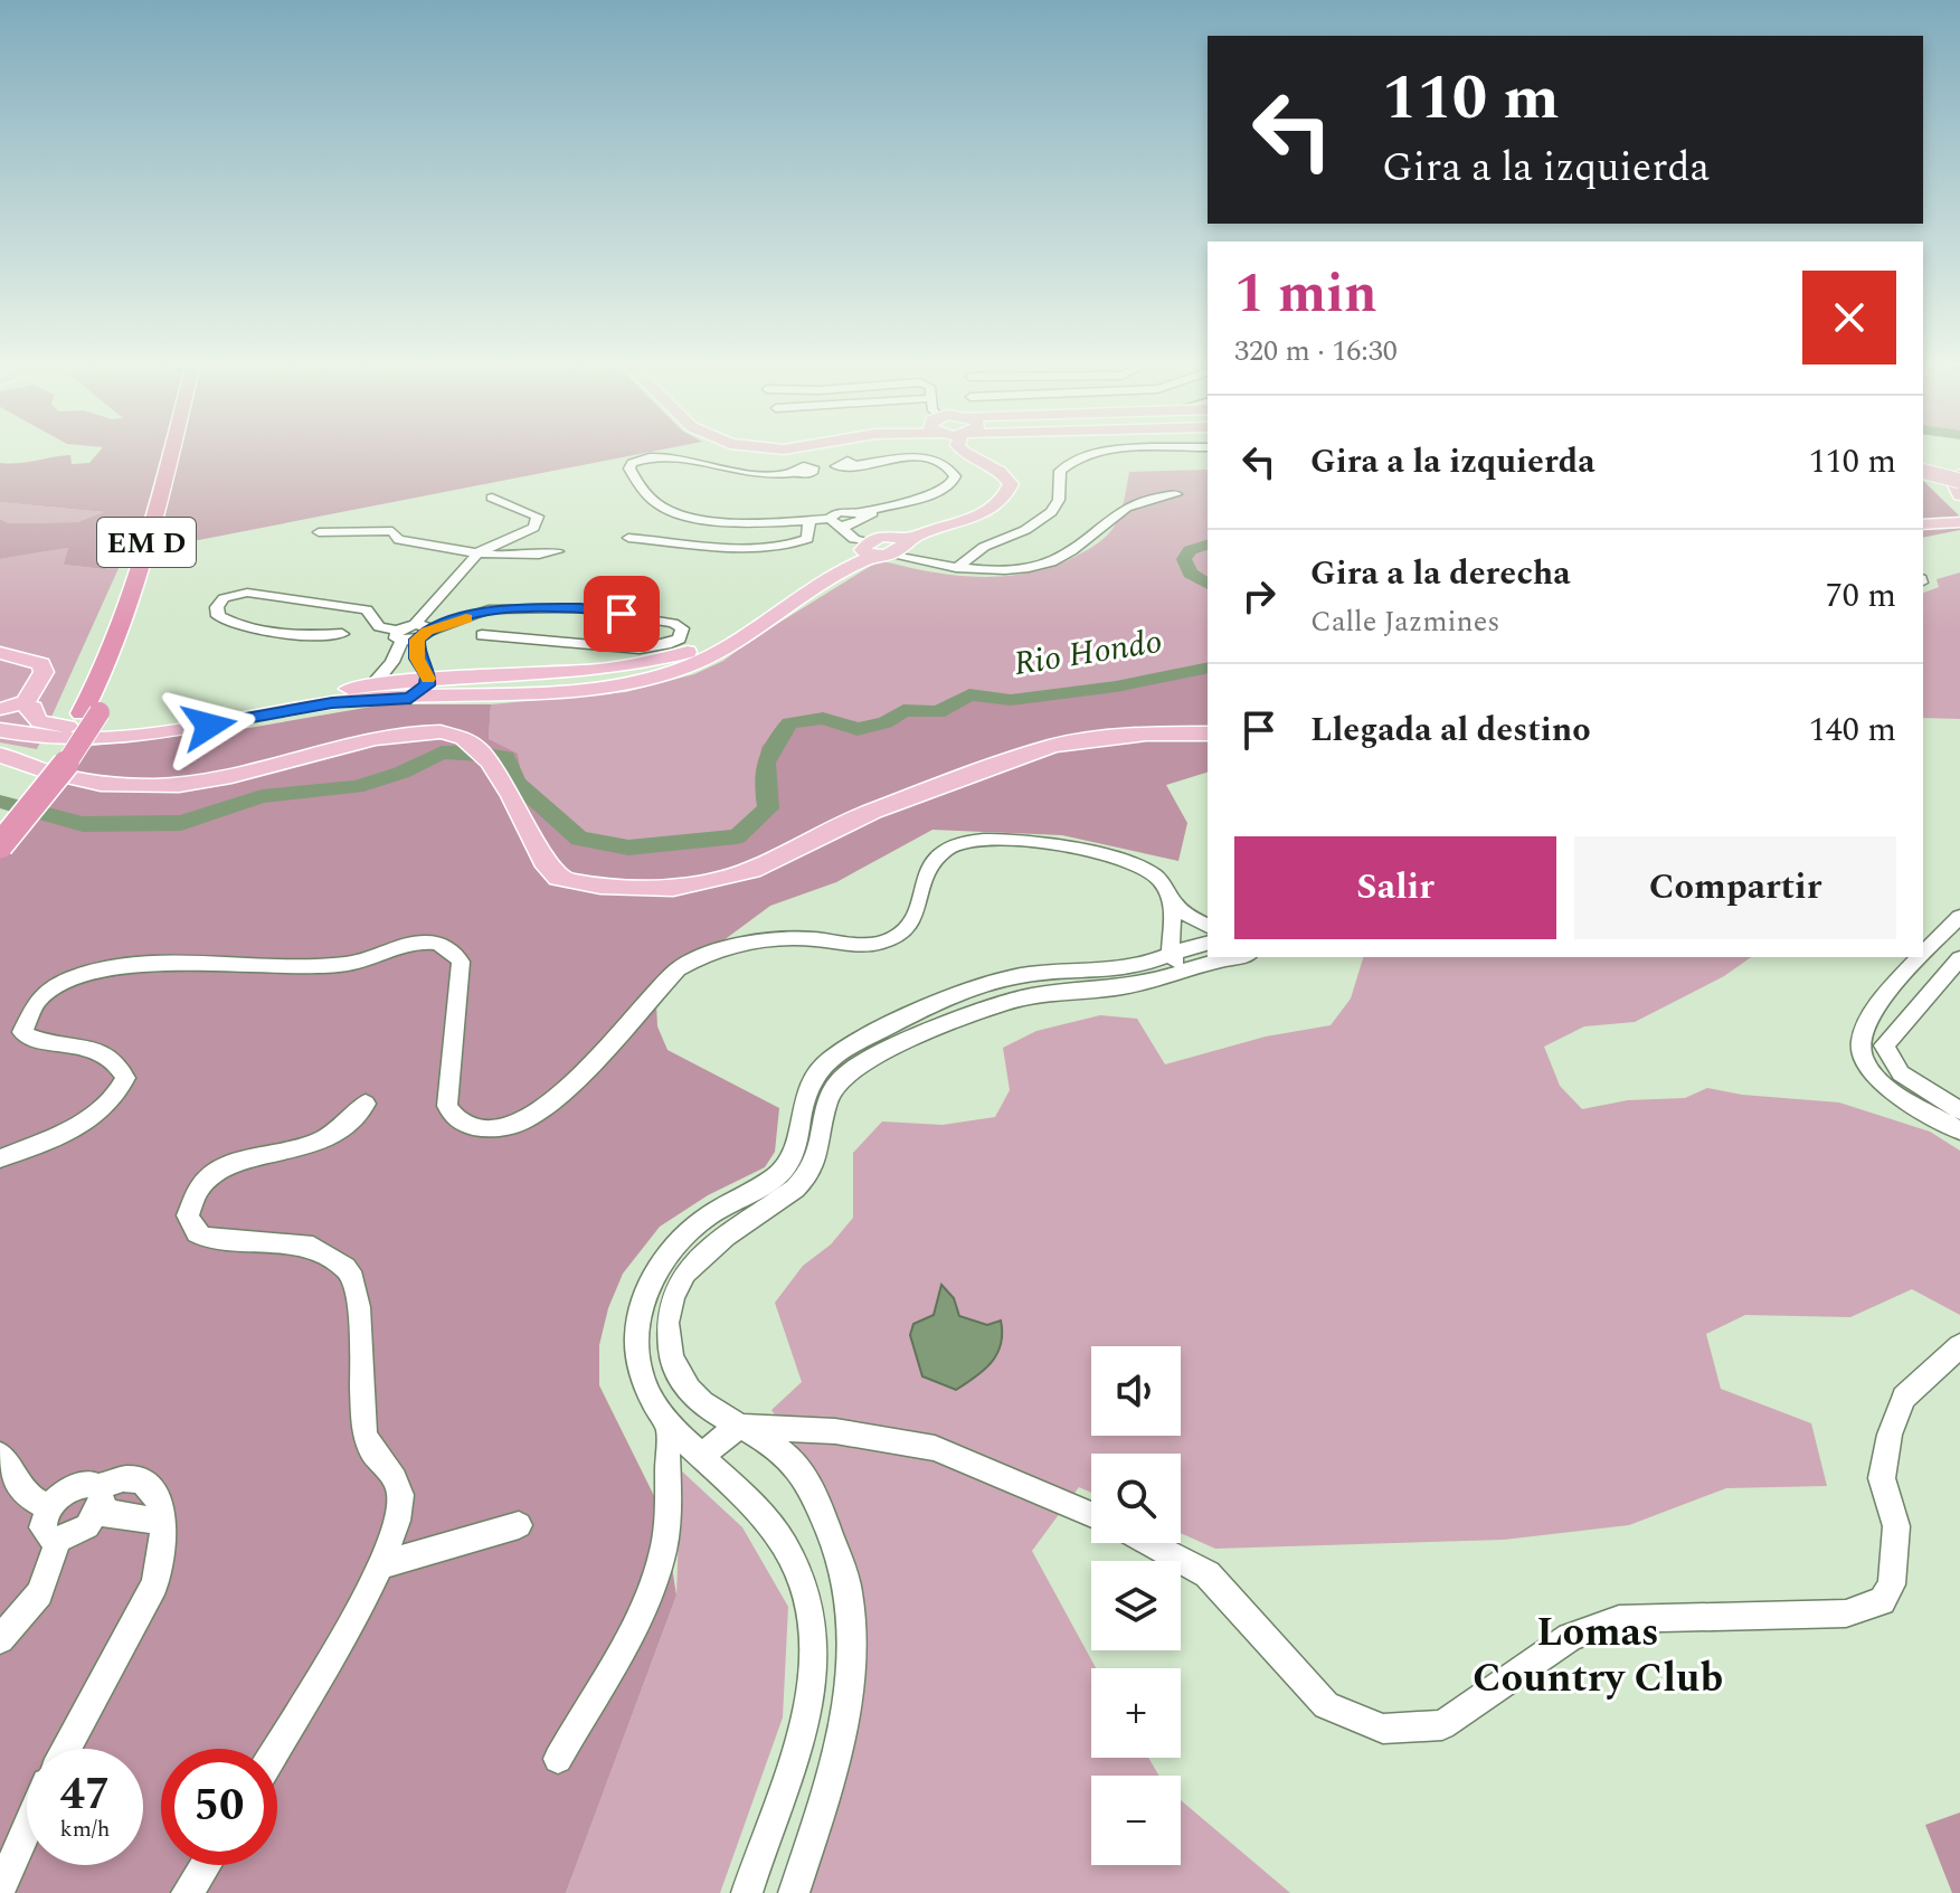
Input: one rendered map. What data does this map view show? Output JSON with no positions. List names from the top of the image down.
{
  "streets": {
    "highway": ["EM D"]
  },
  "districts": ["Lomas Country Club"],
  "water": ["Rio Hondo"],
  "page": {
    "turn": ["110 m", "Gira a la izquierda"],
    "heading": ["1 min", "320 m · 16:30"],
    "list": [
      {
        "name": "Gira a la izquierda",
        "value": "110 m"
      },
      {
        "name": "Gira a la derecha",
        "note": "Calle Jazmines",
        "value": "70 m"
      },
      {
        "name": "Llegada al destino",
        "value": "140 m"
      }
    ],
    "buttons": ["Salir", "Compartir"],
    "map_buttons": ["+", "−"],
    "speed": "47 km/h",
    "limit": "50"
  }
}
